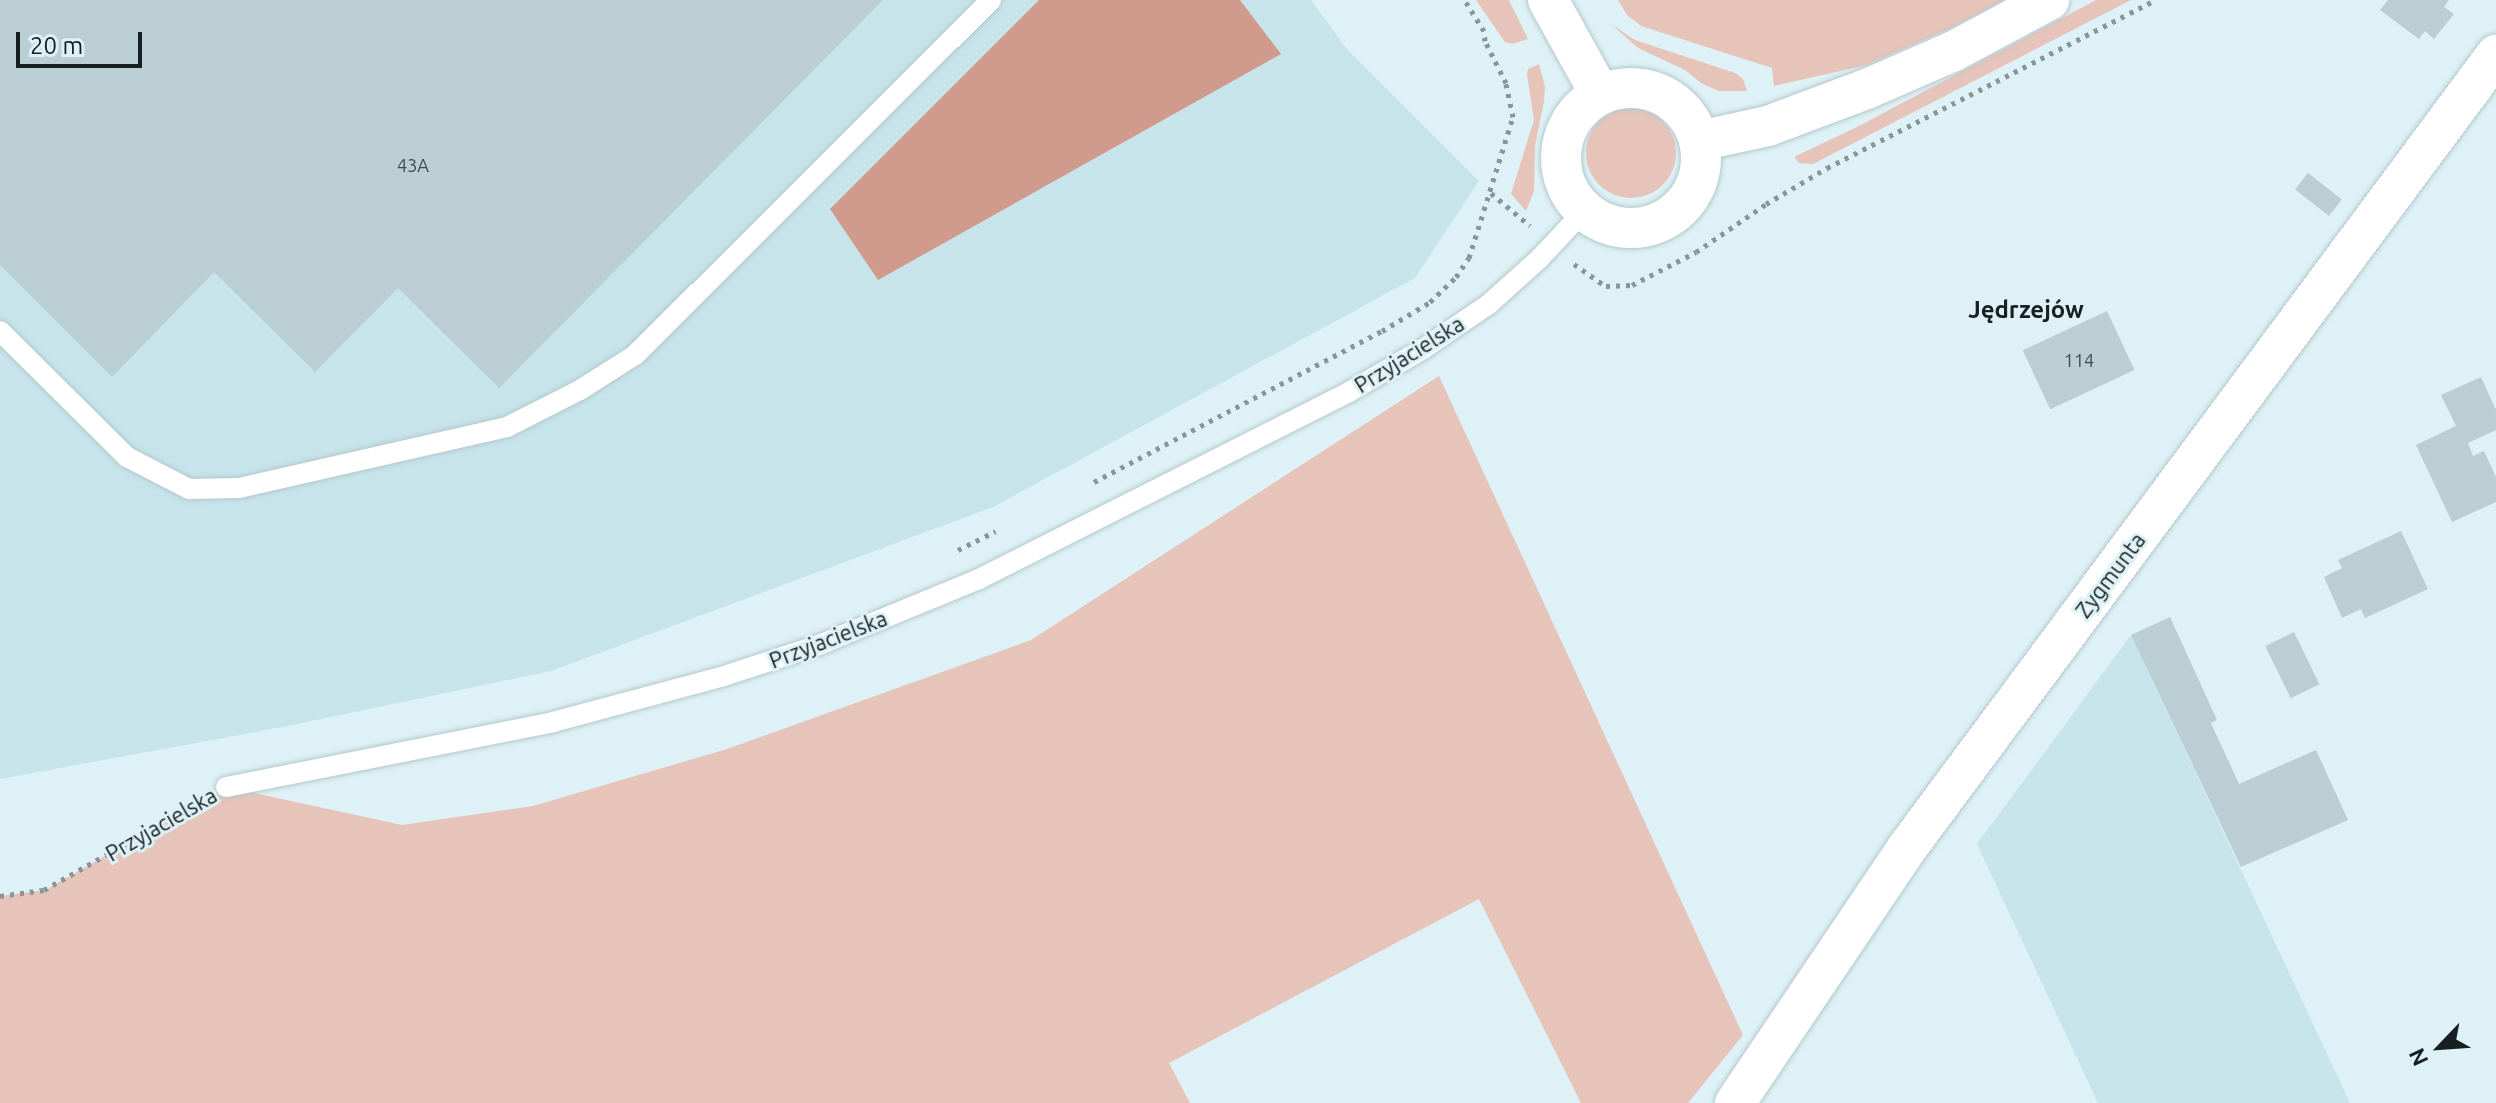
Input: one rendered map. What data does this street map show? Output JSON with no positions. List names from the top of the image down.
{
  "streets": {
    "street": ["Zygmunta"],
    "lane": ["Przyjacielska"]
  },
  "districts": ["Jędrzejów"],
  "house_numbers": ["43A", "114"],
  "scale_bar": "20 m",
  "north": "bottom left"
}
